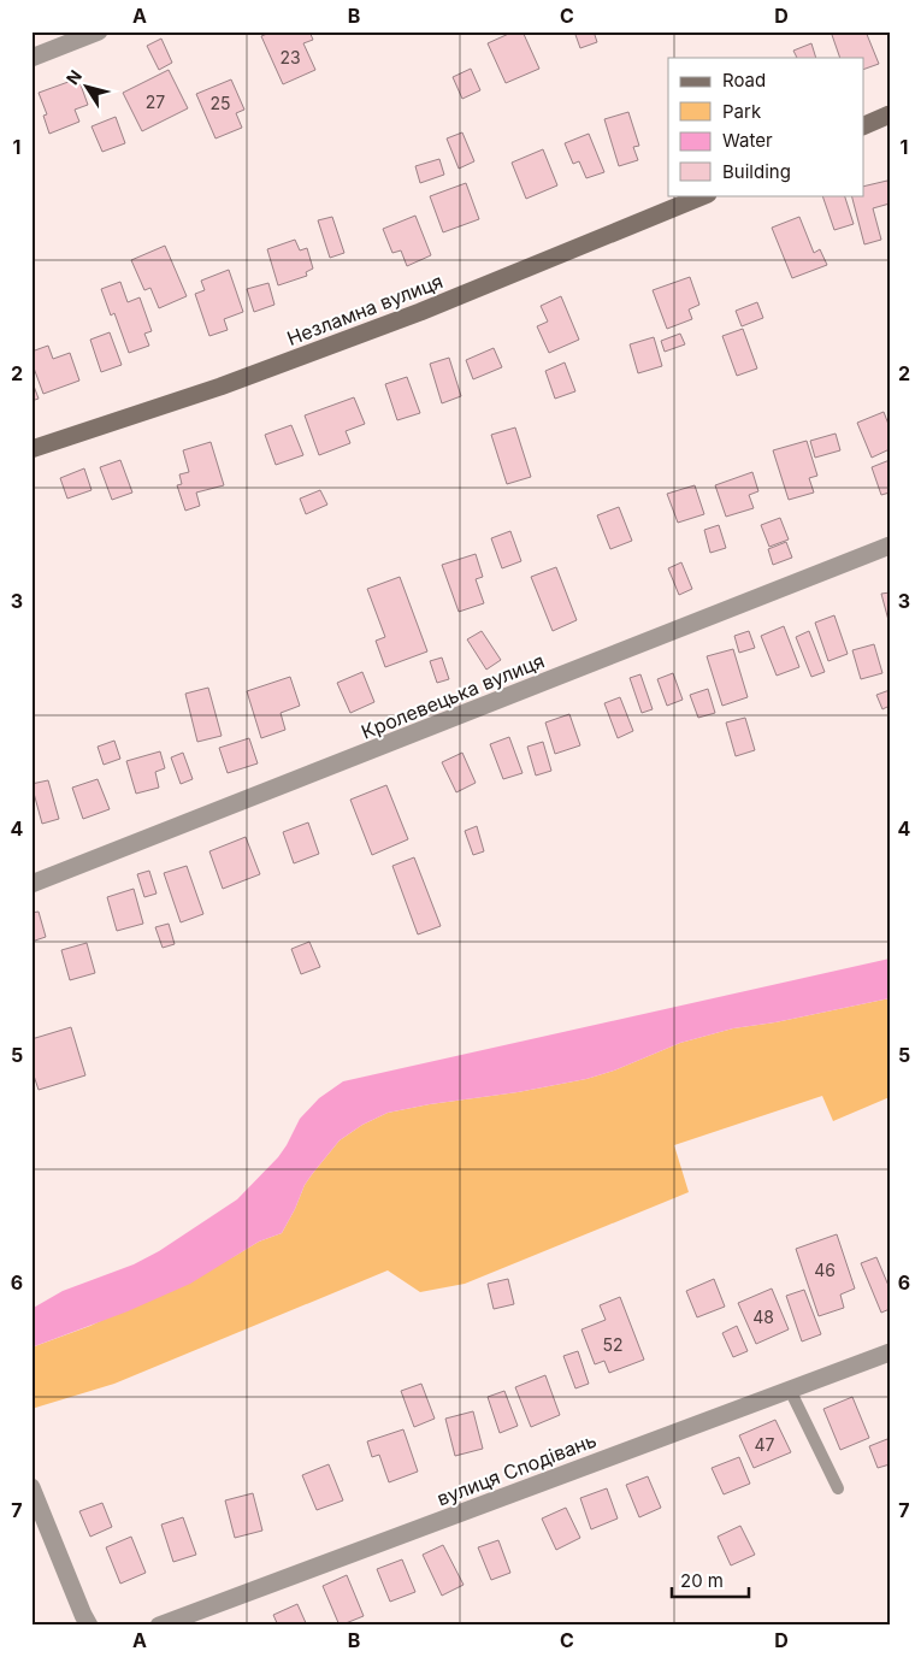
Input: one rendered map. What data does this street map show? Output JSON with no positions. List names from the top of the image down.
{
  "streets": {
    "street": ["Незламна вулиця", "Кролевецька вулиця", "вулиця Сподівань"]
  },
  "house_numbers": [
    "23",
    "27",
    "25",
    "46",
    "48",
    "52",
    "47"
  ],
  "legend": [
    "Road",
    "Park",
    "Water",
    "Building"
  ],
  "scale_bar": "20 m",
  "north": "top left",
  "grid": {
    "columns": [
      "A",
      "B",
      "C",
      "D"
    ],
    "rows": [
      "1",
      "2",
      "3",
      "4",
      "5",
      "6",
      "7"
    ]
  }
}
